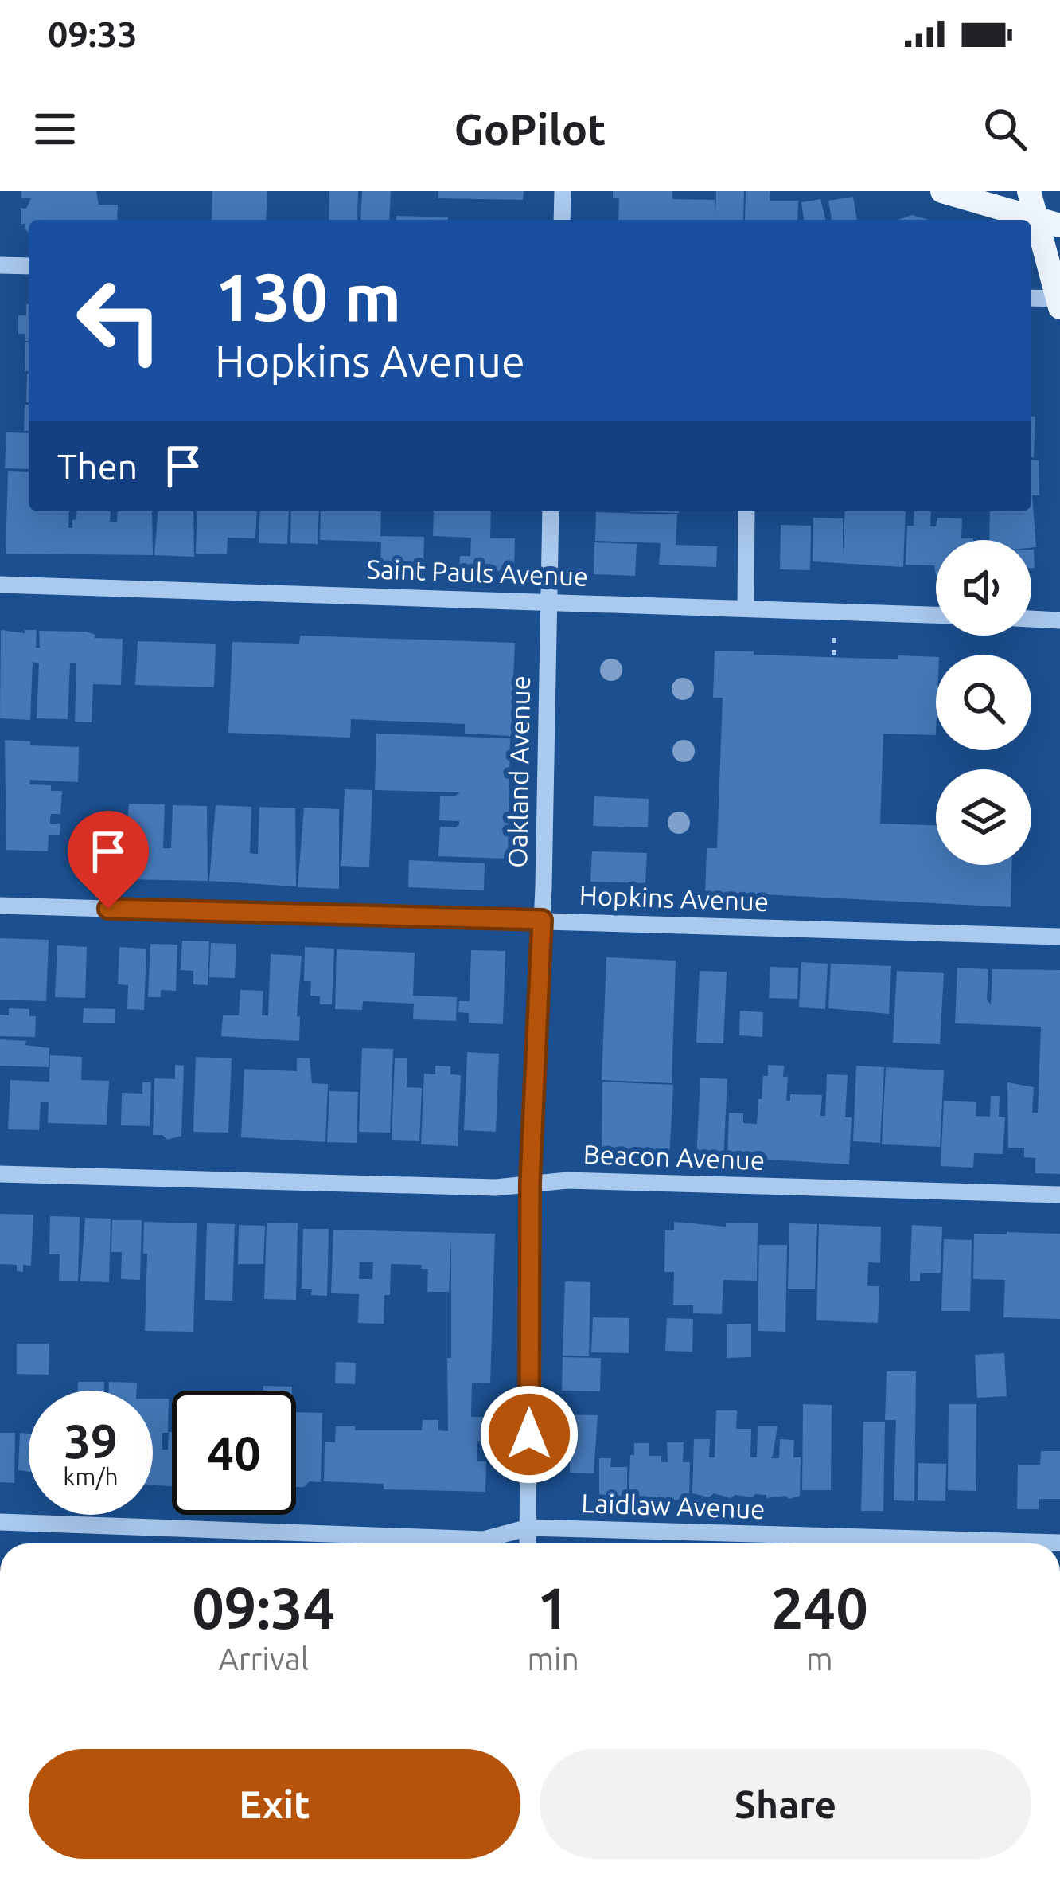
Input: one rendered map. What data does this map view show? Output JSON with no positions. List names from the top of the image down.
{
  "streets": {
    "street": [
      "Saint Pauls Avenue",
      "Oakland Avenue",
      "Hopkins Avenue",
      "Beacon Avenue",
      "Laidlaw Avenue"
    ]
  },
  "crossings": [
    ["Saint Pauls Avenue", "Oakland Avenue"],
    ["Oakland Avenue", "Hopkins Avenue"],
    ["Oakland Avenue", "Beacon Avenue"],
    ["Oakland Avenue", "Laidlaw Avenue"]
  ],
  "page": {
    "status": "09:33",
    "header": "GoPilot",
    "turn": ["130 m", "Hopkins Avenue"],
    "then": "Then",
    "speed": "39 km/h",
    "limit": "40",
    "eta": [
      "09:34",
      "Arrival",
      "1",
      "min",
      "240",
      "m"
    ],
    "buttons": ["Exit", "Share"]
  }
}
